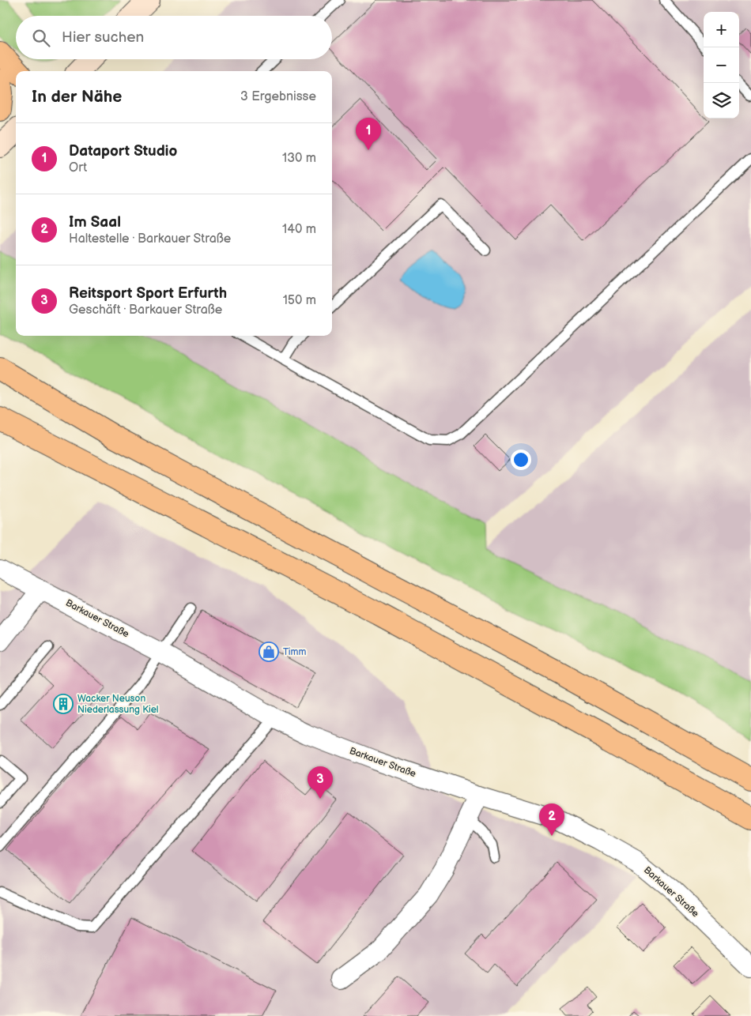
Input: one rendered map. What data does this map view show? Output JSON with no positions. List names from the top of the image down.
{
  "streets": {
    "street": ["Barkauer Straße"]
  },
  "places": {
    "shop": ["Timm"],
    "building": ["Wacker Neuson Niederlassung Kiel"]
  },
  "page": {
    "map_buttons": ["+", "−"],
    "search": "Hier suchen",
    "heading": ["In der Nähe", "3 Ergebnisse"],
    "pins": ["1", "3", "2"],
    "list": [
      {
        "mark": "1",
        "name": "Dataport Studio",
        "note": "Ort",
        "value": "130 m"
      },
      {
        "mark": "2",
        "name": "Im Saal",
        "note": "Haltestelle · Barkauer Straße",
        "value": "140 m"
      },
      {
        "mark": "3",
        "name": "Reitsport Sport Erfurth",
        "note": "Geschäft · Barkauer Straße",
        "value": "150 m"
      }
    ]
  }
}
